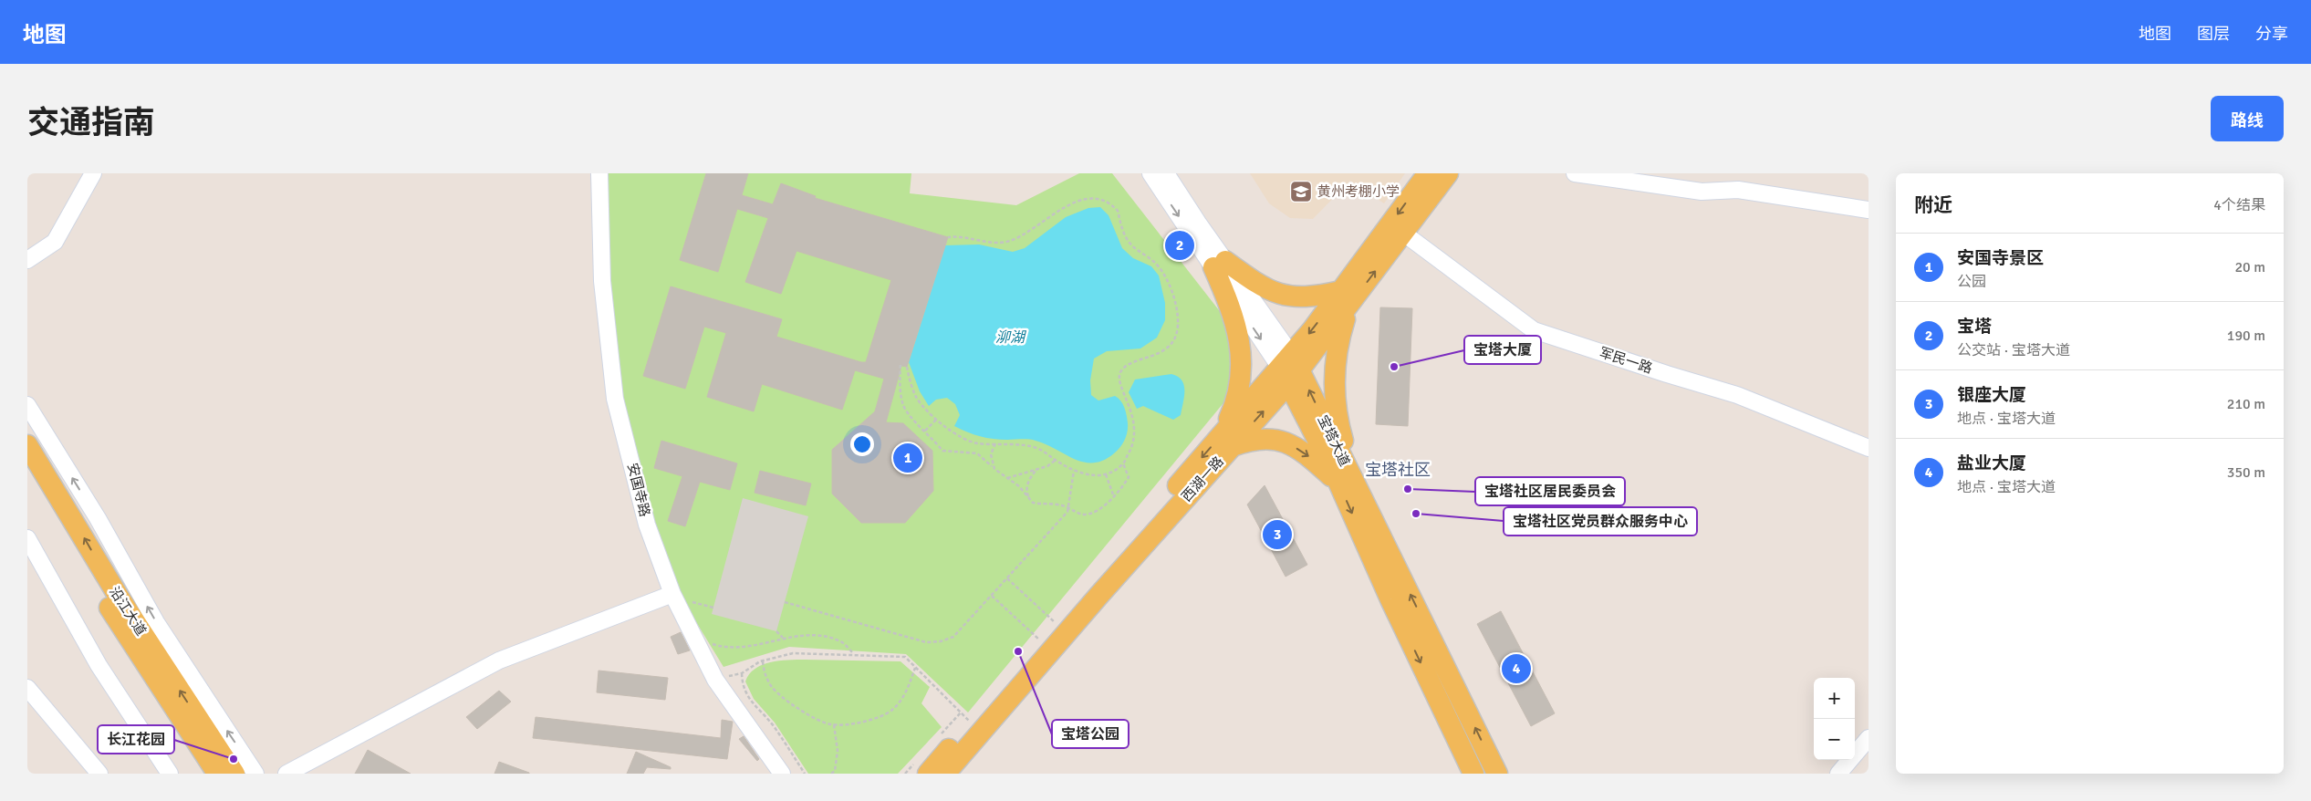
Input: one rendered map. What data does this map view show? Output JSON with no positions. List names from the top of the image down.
{
  "streets": {
    "main road": ["宝塔大道", "西湖一路", "沿江大道"],
    "street": ["军民一路", "安国寺路"]
  },
  "crossings": [
    ["军民一路", "西湖一路"],
    ["宝塔大道", "西湖一路"]
  ],
  "districts": ["宝塔社区"],
  "water": ["泖湖"],
  "places": {
    "school or university": ["黄州考棚小学"],
    "other": [
      "宝塔大厦",
      "宝塔社区居民委员会",
      "宝塔社区党员群众服务中心",
      "宝塔公园",
      "长江花园"
    ]
  },
  "page": {
    "header": "地图",
    "nav": ["地图", "图层", "分享"],
    "title": "交通指南",
    "buttons": "路线",
    "heading": ["附近", "4个结果"],
    "pins": [
      "2",
      "1",
      "3",
      "4"
    ],
    "list": [
      {
        "mark": "1",
        "name": "安国寺景区",
        "note": "公园",
        "value": "20 m"
      },
      {
        "mark": "2",
        "name": "宝塔",
        "note": "公交站 · 宝塔大道",
        "value": "190 m"
      },
      {
        "mark": "3",
        "name": "银座大厦",
        "note": "地点 · 宝塔大道",
        "value": "210 m"
      },
      {
        "mark": "4",
        "name": "盐业大厦",
        "note": "地点 · 宝塔大道",
        "value": "350 m"
      }
    ],
    "map_buttons": ["+", "−"]
  }
}
